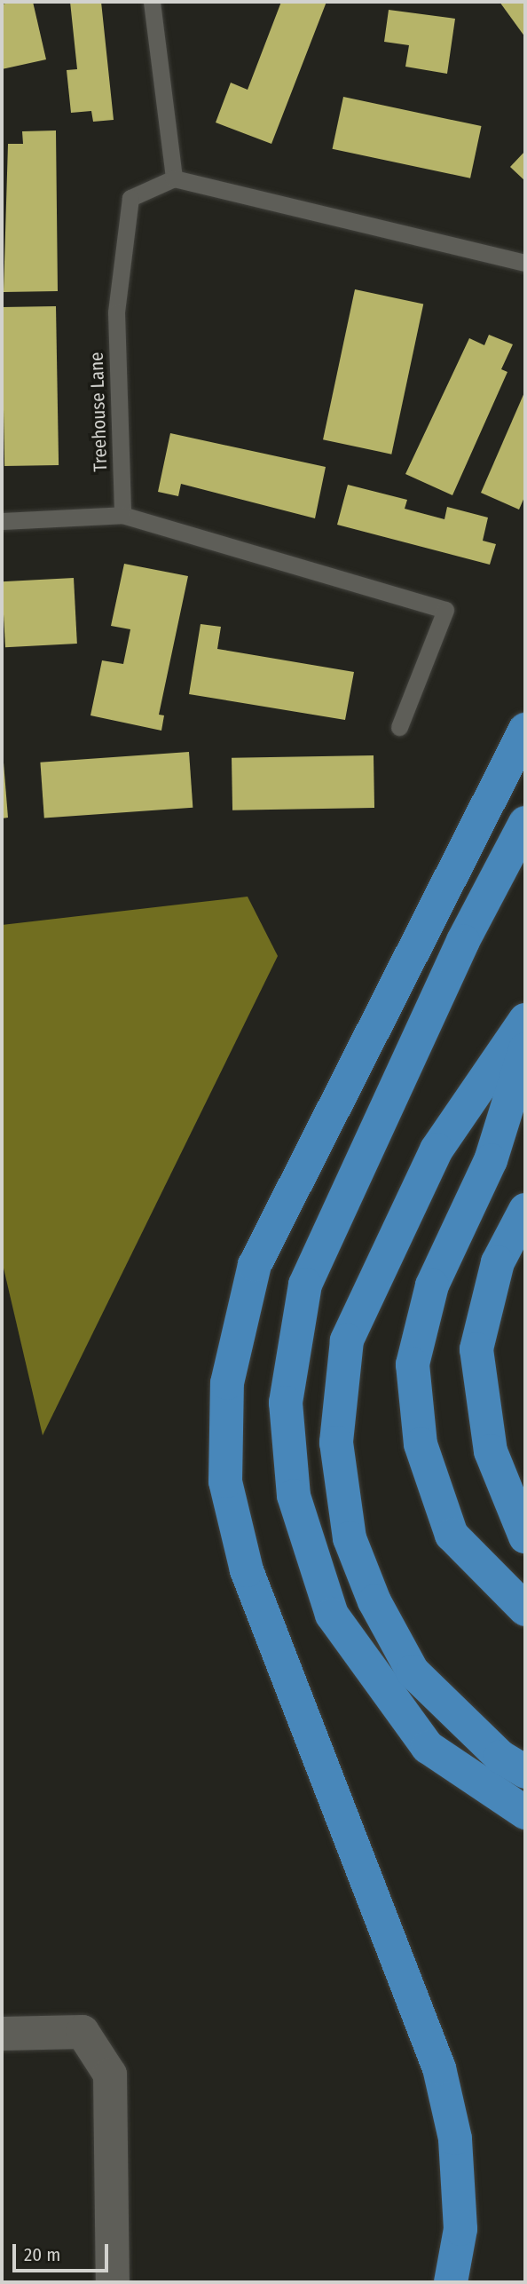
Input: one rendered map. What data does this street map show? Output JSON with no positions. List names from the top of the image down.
{
  "streets": {
    "lane": ["Treehouse Lane"]
  },
  "scale_bar": "20 m"
}
